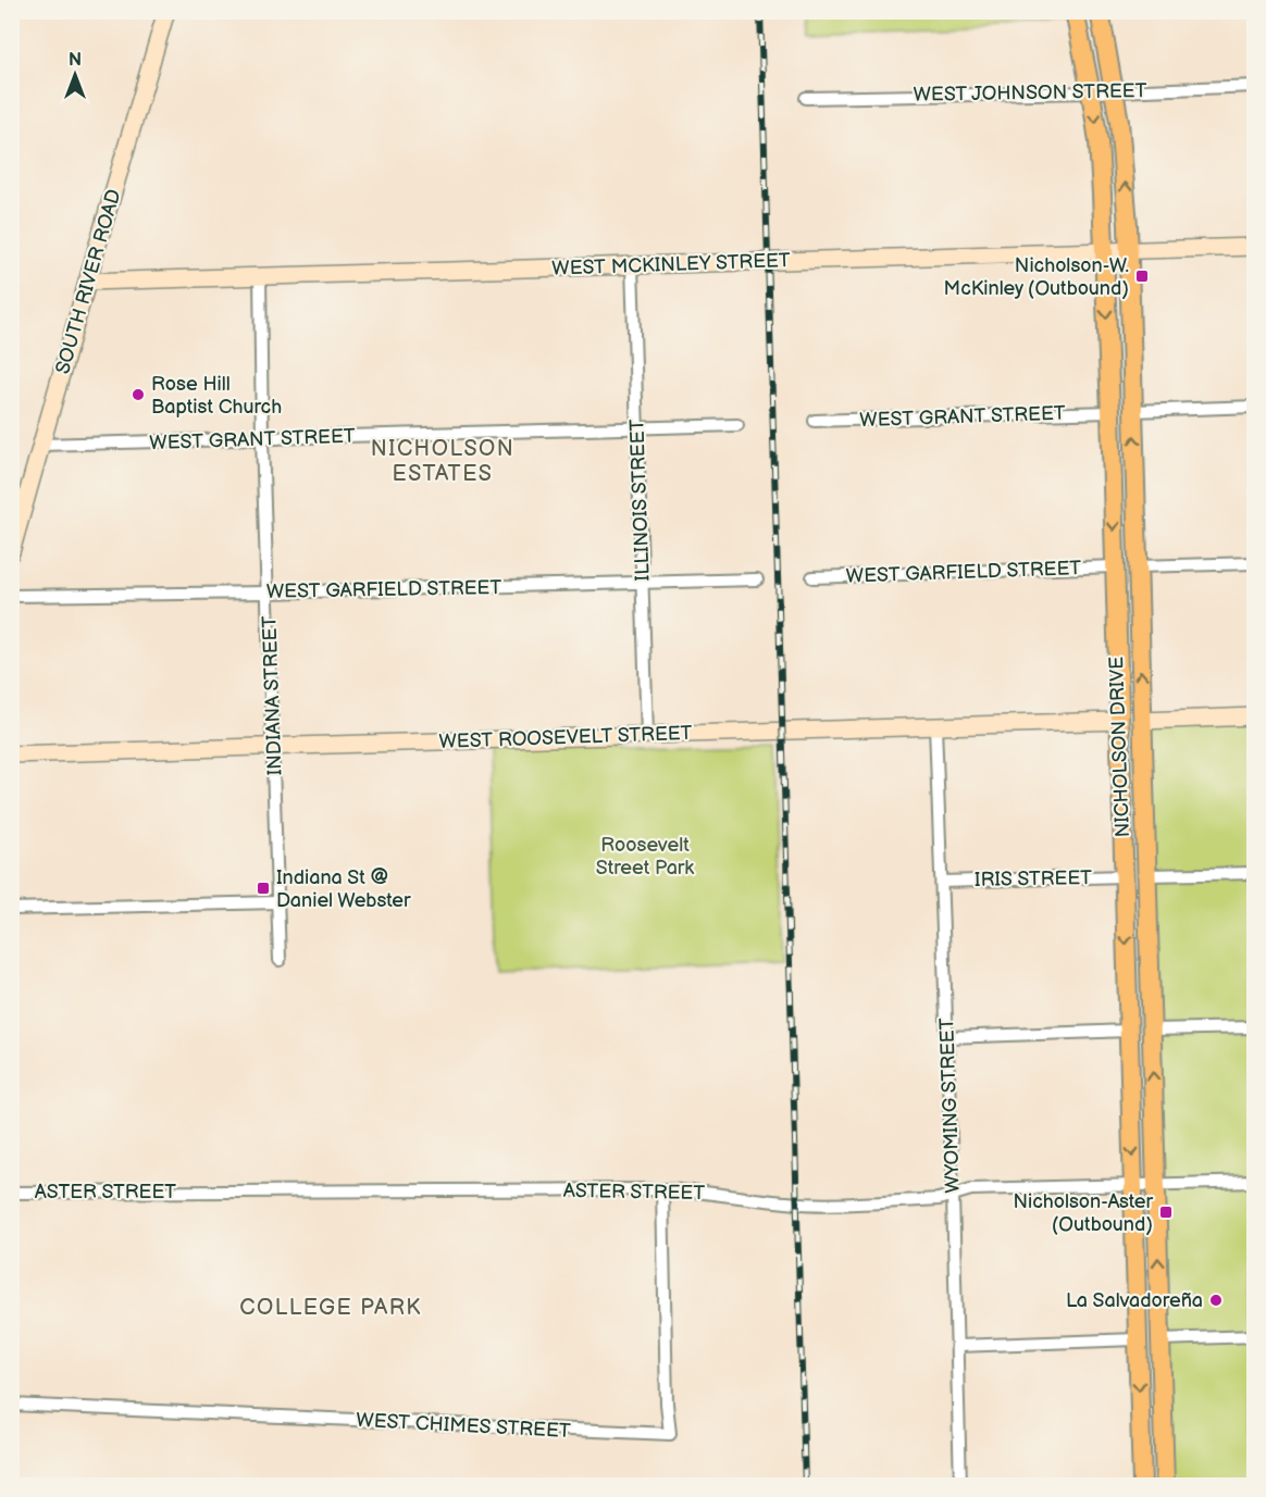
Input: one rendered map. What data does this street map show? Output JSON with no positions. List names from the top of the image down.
{
  "streets": {
    "main road": [
      "WEST MCKINLEY STREET",
      "SOUTH RIVER ROAD",
      "WEST ROOSEVELT STREET",
      "NICHOLSON DRIVE"
    ],
    "street": [
      "WEST JOHNSON STREET",
      "WEST GRANT STREET",
      "ILLINOIS STREET",
      "WEST GARFIELD STREET",
      "INDIANA STREET",
      "IRIS STREET",
      "WYOMING STREET",
      "ASTER STREET",
      "WEST CHIMES STREET"
    ]
  },
  "crossings": [
    ["WEST JOHNSON STREET", "NICHOLSON DRIVE"],
    ["WEST MCKINLEY STREET", "SOUTH RIVER ROAD"],
    ["WEST MCKINLEY STREET", "ILLINOIS STREET"],
    ["WEST MCKINLEY STREET", "INDIANA STREET"],
    ["WEST MCKINLEY STREET", "NICHOLSON DRIVE"],
    ["SOUTH RIVER ROAD", "WEST GRANT STREET"],
    ["WEST GRANT STREET", "ILLINOIS STREET"],
    ["WEST GRANT STREET", "INDIANA STREET"],
    ["WEST GRANT STREET", "NICHOLSON DRIVE"],
    ["ILLINOIS STREET", "WEST GARFIELD STREET"],
    ["ILLINOIS STREET", "WEST ROOSEVELT STREET"],
    ["WEST GARFIELD STREET", "INDIANA STREET"],
    ["WEST GARFIELD STREET", "NICHOLSON DRIVE"],
    ["INDIANA STREET", "WEST ROOSEVELT STREET"],
    ["WEST ROOSEVELT STREET", "NICHOLSON DRIVE"],
    ["WEST ROOSEVELT STREET", "WYOMING STREET"],
    ["NICHOLSON DRIVE", "IRIS STREET"],
    ["NICHOLSON DRIVE", "ASTER STREET"],
    ["IRIS STREET", "WYOMING STREET"],
    ["WYOMING STREET", "ASTER STREET"],
    ["ASTER STREET", "WEST CHIMES STREET"]
  ],
  "districts": ["NICHOLSON ESTATES", "COLLEGE PARK"],
  "parks": ["Roosevelt Street Park"],
  "places": {
    "transit": ["Nicholson-W. McKinley (Outbound)", "Indiana St @ Daniel Webster", "Nicholson-Aster (Outbound)"],
    "other": ["Rose Hill Baptist Church", "La Salvadoreña"]
  },
  "north": "top"
}
